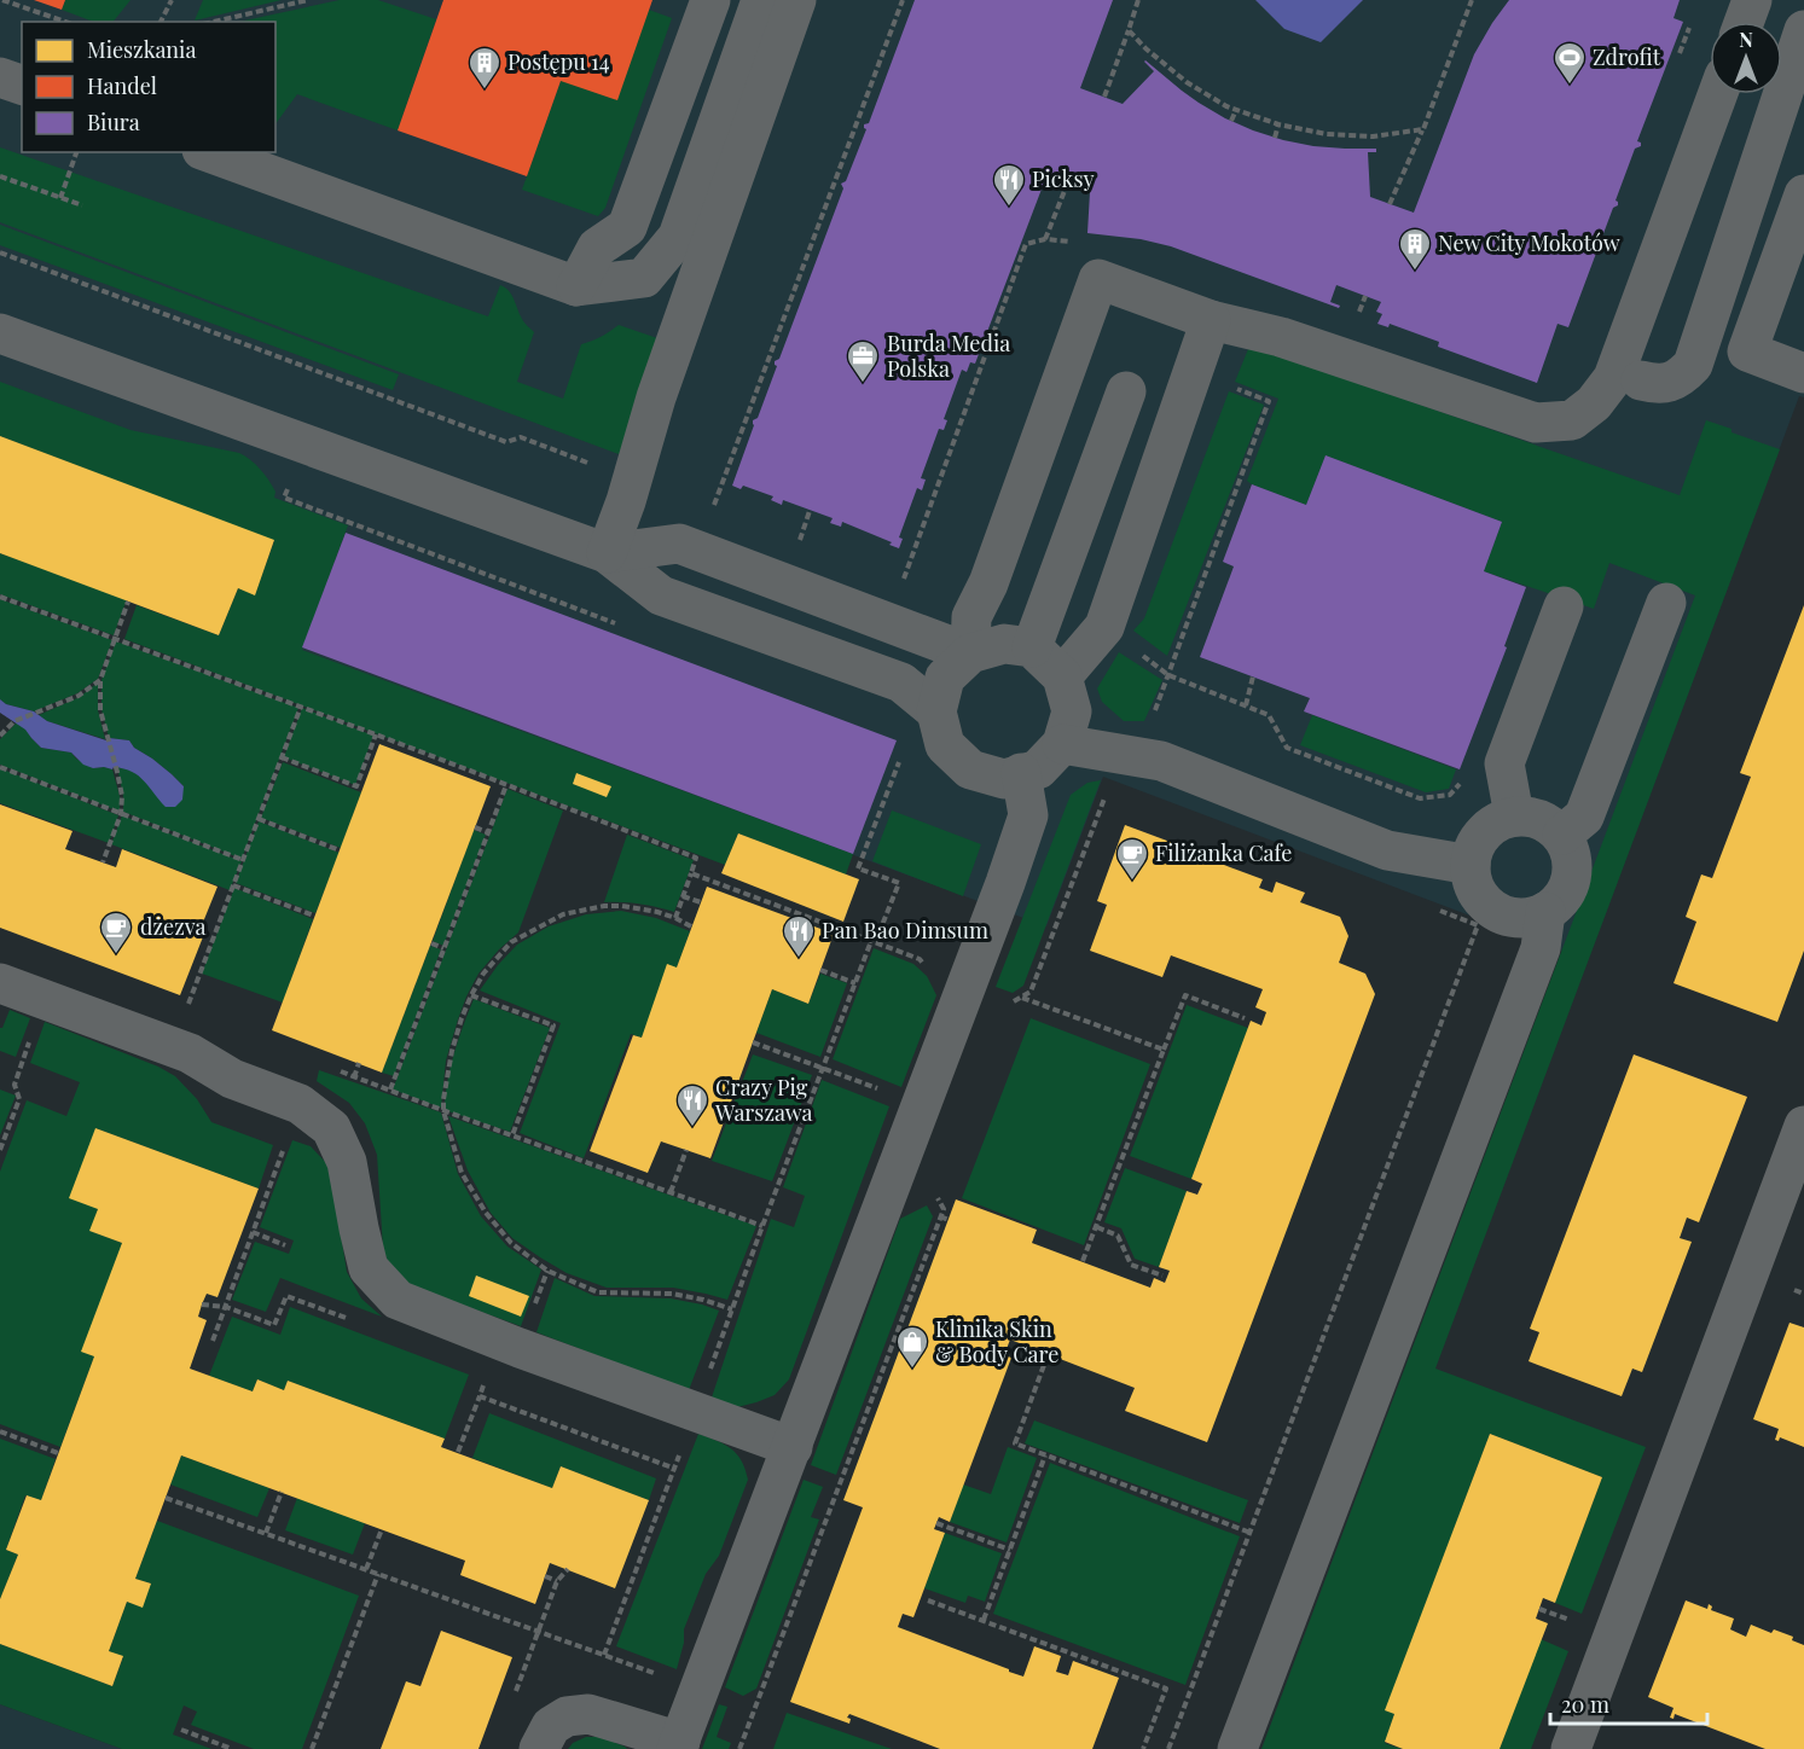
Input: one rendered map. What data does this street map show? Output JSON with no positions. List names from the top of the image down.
{
  "places": {
    "sports": ["Zdrofit"],
    "building": ["Postępu 14", "New City Mokotów"],
    "restaurant": ["Picksy", "Pan Bao Dimsum", "Crazy Pig Warszawa"],
    "office": ["Burda Media Polska"],
    "cafe": ["Filiżanka Cafe", "dżezva"],
    "shop": ["Klinika Skin & Body Care"]
  },
  "legend": ["Mieszkania", "Handel", "Biura"],
  "scale_bar": "20 m",
  "north": "top"
}
